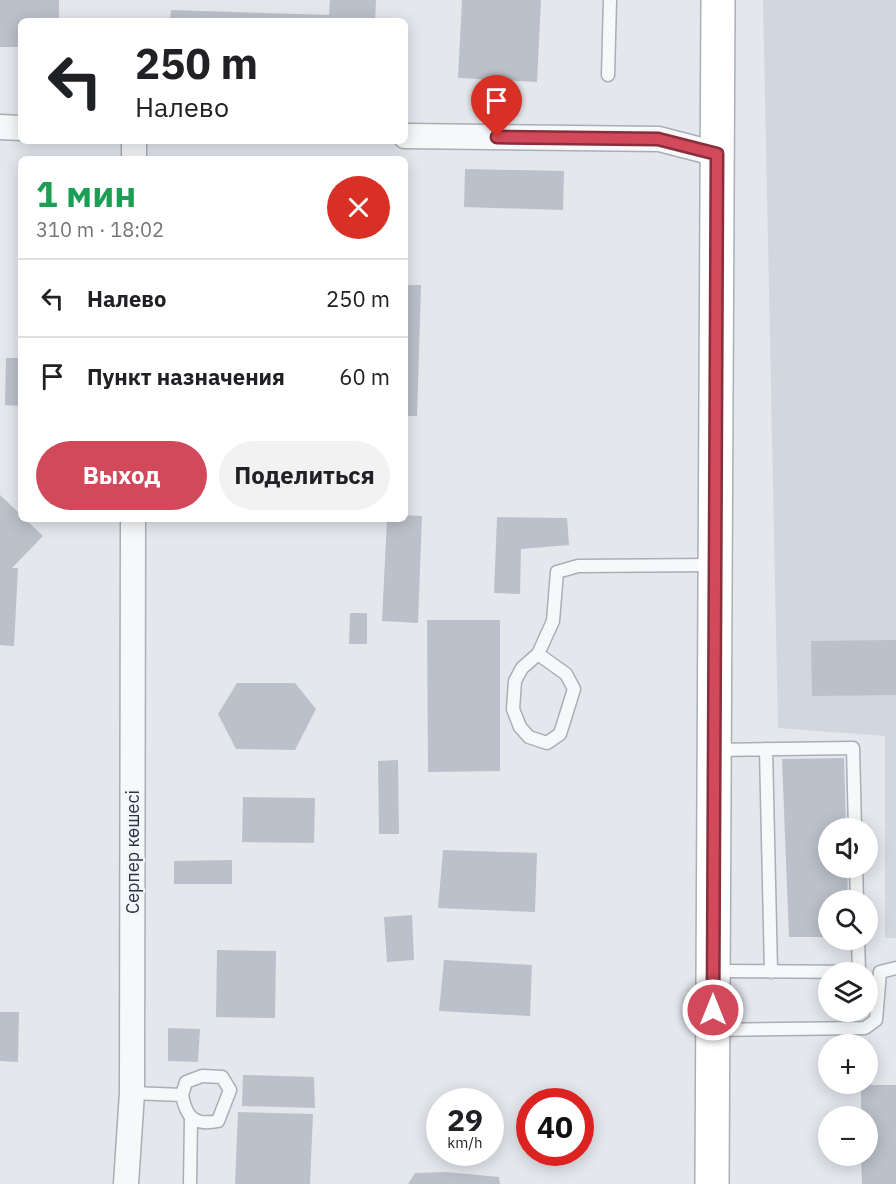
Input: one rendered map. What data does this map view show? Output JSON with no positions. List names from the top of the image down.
{
  "streets": {
    "street": ["Серпер көшесі"]
  },
  "page": {
    "turn": ["250 m", "Налево"],
    "heading": ["1 мин", "310 m · 18:02"],
    "list": [
      {
        "name": "Налево",
        "value": "250 m"
      },
      {
        "name": "Пункт назначения",
        "value": "60 m"
      }
    ],
    "buttons": ["Выход", "Поделиться"],
    "map_buttons": ["+", "−"],
    "speed": "29 km/h",
    "limit": "40"
  }
}
